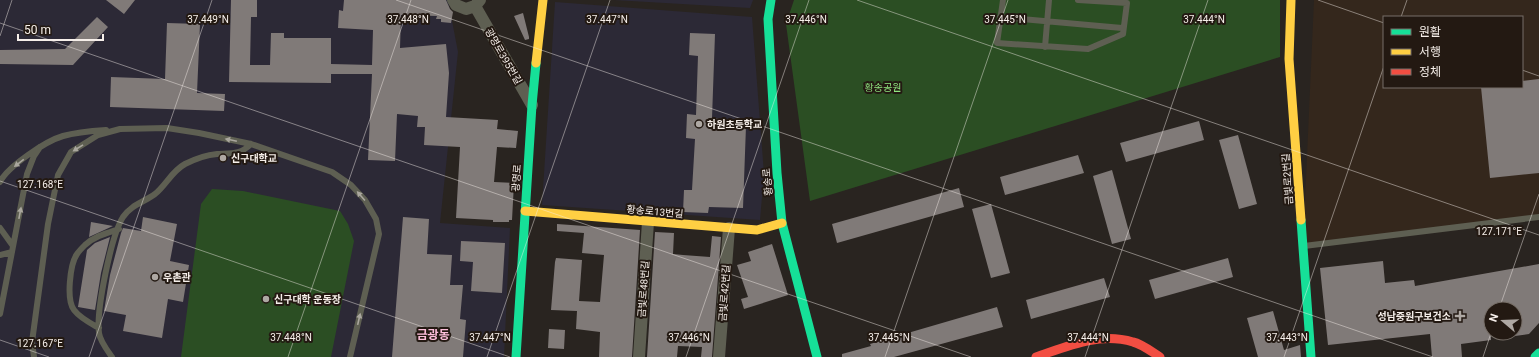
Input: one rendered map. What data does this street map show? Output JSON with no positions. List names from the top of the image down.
{
  "streets": {
    "street": [
      "광명로395번길",
      "광명로",
      "금빛로2번길",
      "황송로",
      "황송로13번길",
      "금빛로48번길",
      "금빛로42번길"
    ]
  },
  "crossings": [
    ["광명로395번길", "광명로"],
    ["광명로", "황송로13번길"],
    ["황송로", "황송로13번길"],
    ["황송로13번길", "금빛로48번길"],
    ["황송로13번길", "금빛로42번길"]
  ],
  "districts": ["금광동"],
  "parks": ["황송공원"],
  "places": {
    "other": [
      "하원초등학교",
      "신구대학교",
      "우촌관",
      "신구대학 운동장"
    ],
    "health": ["성남중원구보건소"]
  },
  "legend": ["원활", "서행", "정체"],
  "scale_bar": "50 m",
  "north": "left",
  "coordinates": [
    "37.449°N",
    "37.448°N",
    "37.447°N",
    "37.446°N",
    "37.445°N",
    "37.444°N",
    "127.168°E",
    "127.171°E",
    "37.443°N",
    "127.167°E"
  ]
}
